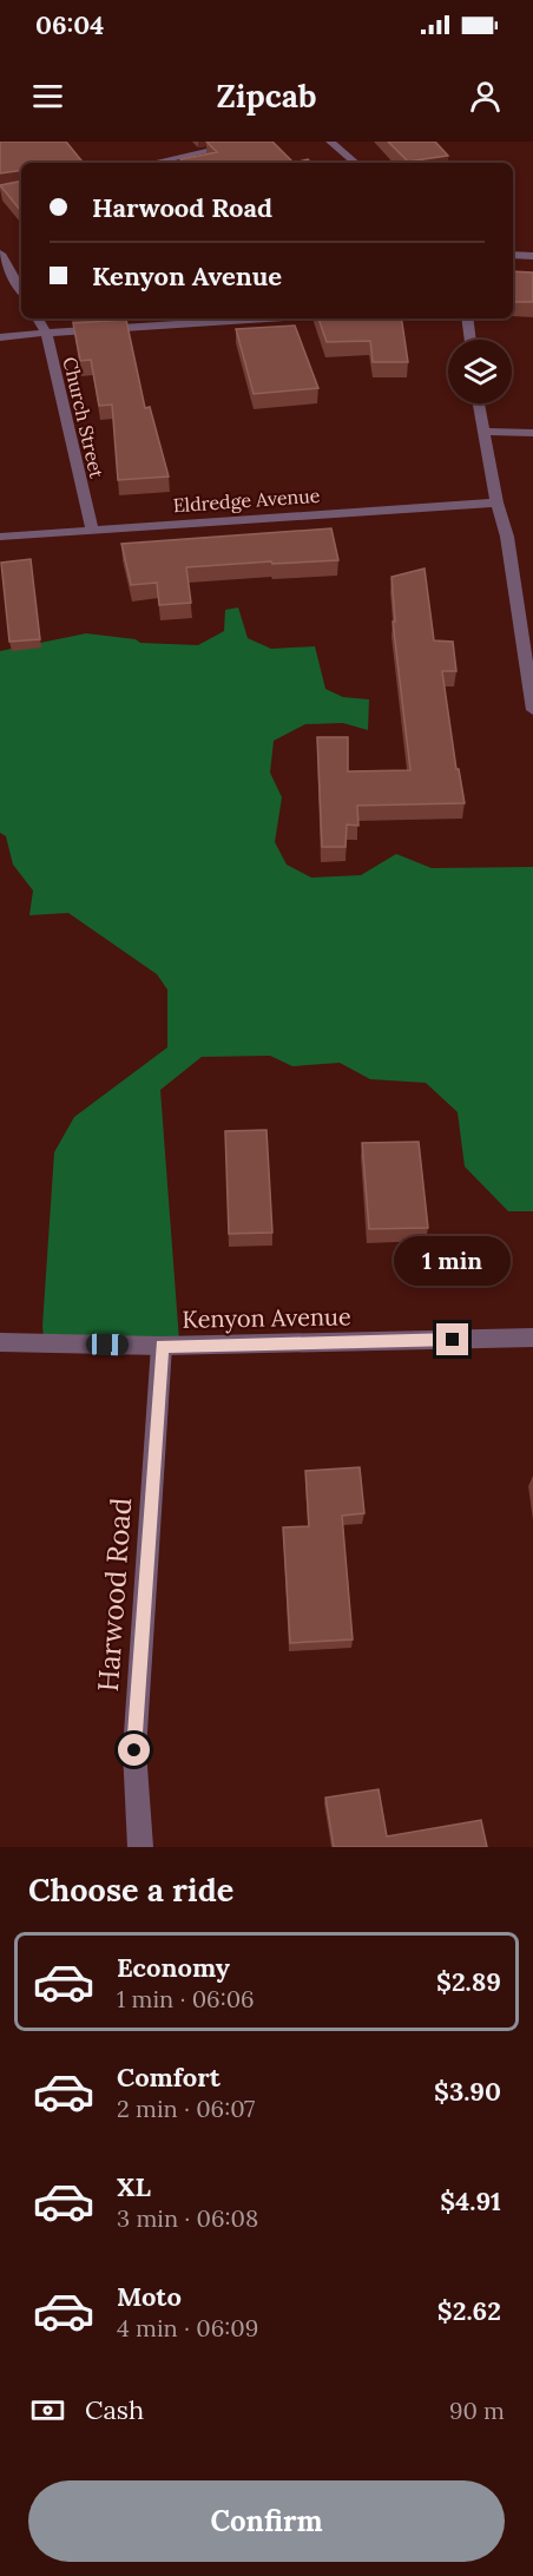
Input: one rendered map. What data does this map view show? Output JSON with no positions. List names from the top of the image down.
{
  "streets": {
    "street": [
      "Church Street",
      "Eldredge Avenue",
      "Kenyon Avenue",
      "Harwood Road"
    ]
  },
  "crossings": [
    ["Church Street", "Eldredge Avenue"],
    ["Kenyon Avenue", "Harwood Road"]
  ],
  "page": {
    "status": "06:04",
    "header": "Zipcab",
    "banner": ["Harwood Road", "Kenyon Avenue"],
    "bubble": "1 min",
    "heading": "Choose a ride",
    "list": [
      {
        "name": "Economy",
        "note": "1 min · 06:06",
        "value": "$2.89"
      },
      {
        "name": "Comfort",
        "note": "2 min · 06:07",
        "value": "$3.90"
      },
      {
        "name": "XL",
        "note": "3 min · 06:08",
        "value": "$4.91"
      },
      {
        "name": "Moto",
        "note": "4 min · 06:09",
        "value": "$2.62"
      }
    ],
    "pay": ["Cash", "90 m"],
    "buttons": "Confirm"
  }
}
